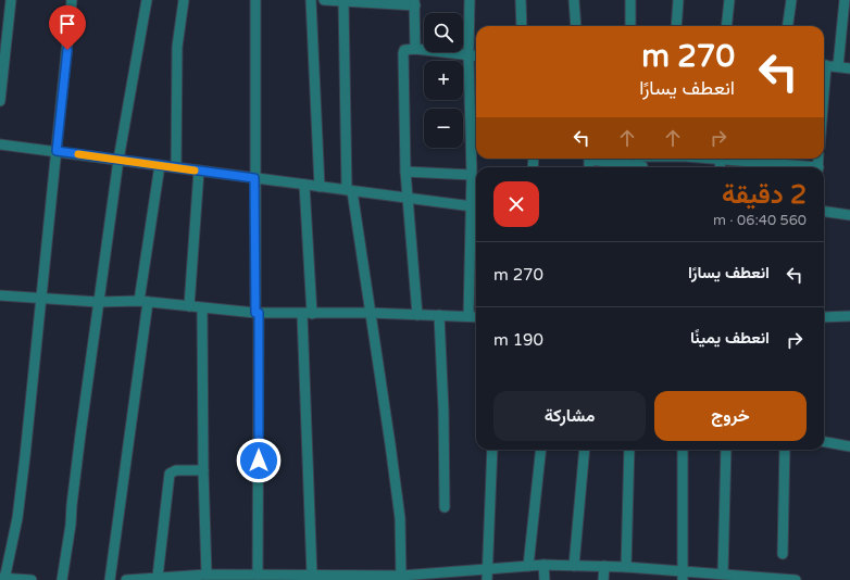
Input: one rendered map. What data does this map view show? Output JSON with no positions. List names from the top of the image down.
{
  "page": {
    "map_buttons": ["+", "−"],
    "turn": ["270 m", "انعطف يسارًا"],
    "heading": ["2 دقيقة", "560 m · 06:40"],
    "list": [
      {
        "name": "انعطف يسارًا",
        "value": "270 m"
      },
      {
        "name": "انعطف يمينًا",
        "value": "190 m"
      }
    ],
    "buttons": ["خروج", "مشاركة"]
  }
}
